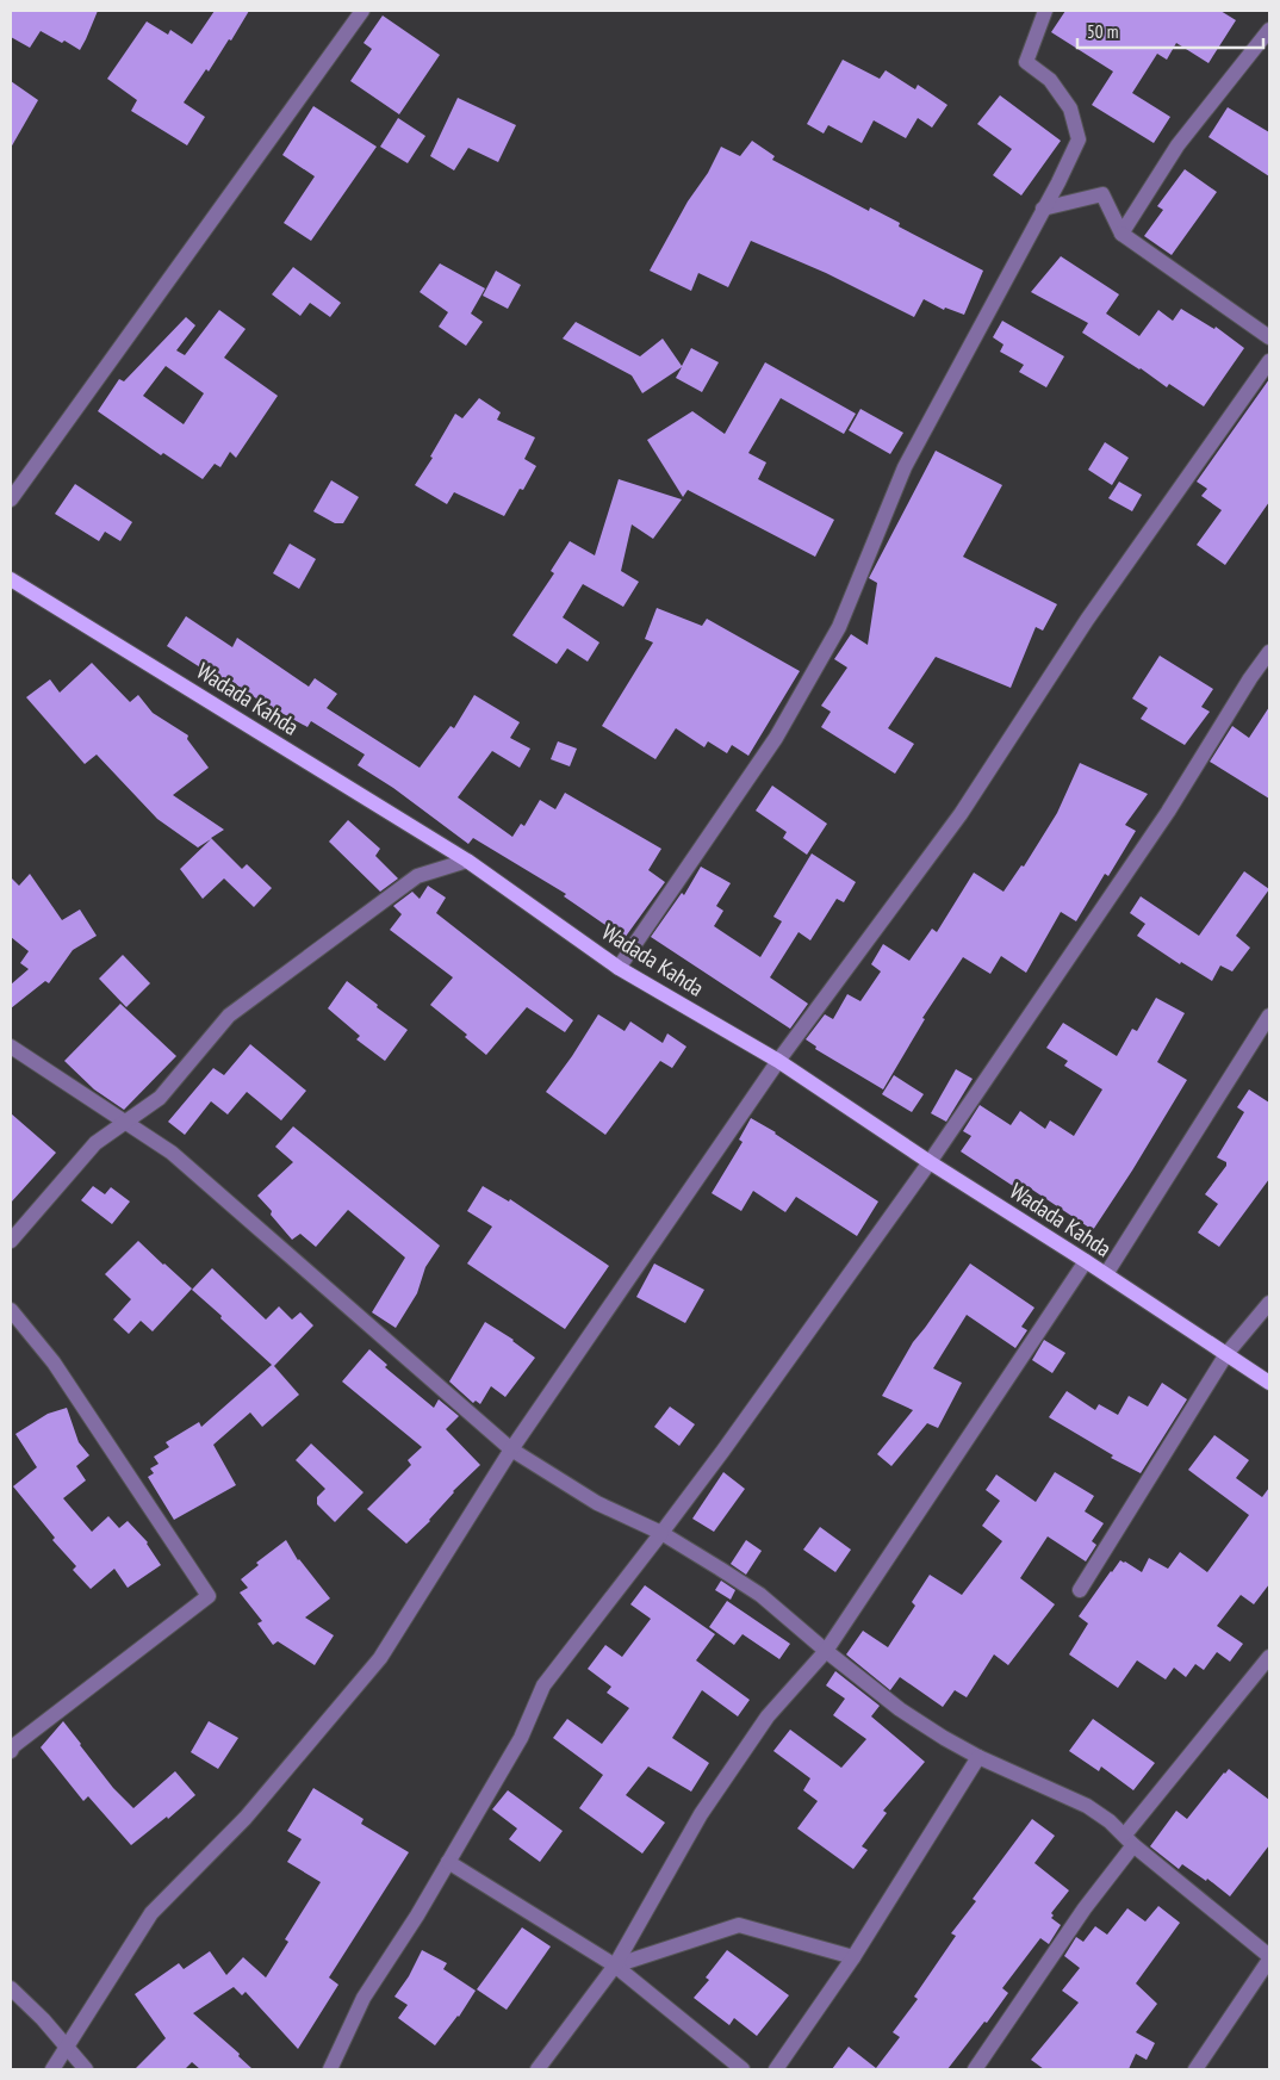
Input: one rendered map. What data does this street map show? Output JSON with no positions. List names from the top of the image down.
{
  "streets": {
    "main road": ["Wadada Kahda"]
  },
  "scale_bar": "50 m"
}
